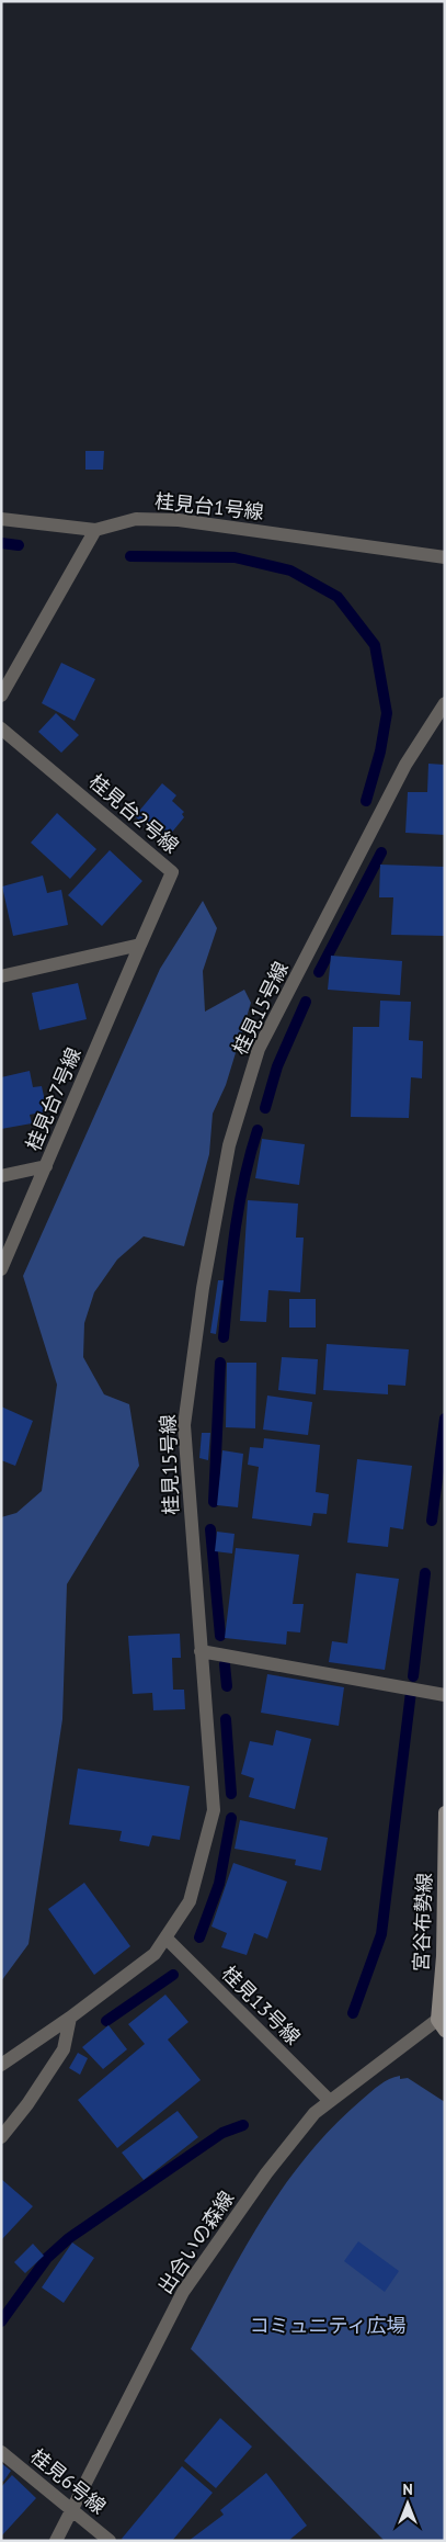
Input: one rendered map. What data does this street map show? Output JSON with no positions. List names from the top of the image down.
{
  "streets": {
    "street": [
      "桂見台1号線",
      "桂見台2号線",
      "桂見15号線",
      "桂見台7号線",
      "宮谷布勢線",
      "桂見13号線",
      "出合いの森線",
      "桂見6号線"
    ]
  },
  "crossings": [
    ["桂見台2号線", "桂見台7号線"],
    ["桂見15号線", "桂見13号線"],
    ["宮谷布勢線", "出合いの森線"],
    ["桂見13号線", "出合いの森線"],
    ["出合いの森線", "桂見6号線"]
  ],
  "parks": ["コミュニティ広場"],
  "north": "top"
}
